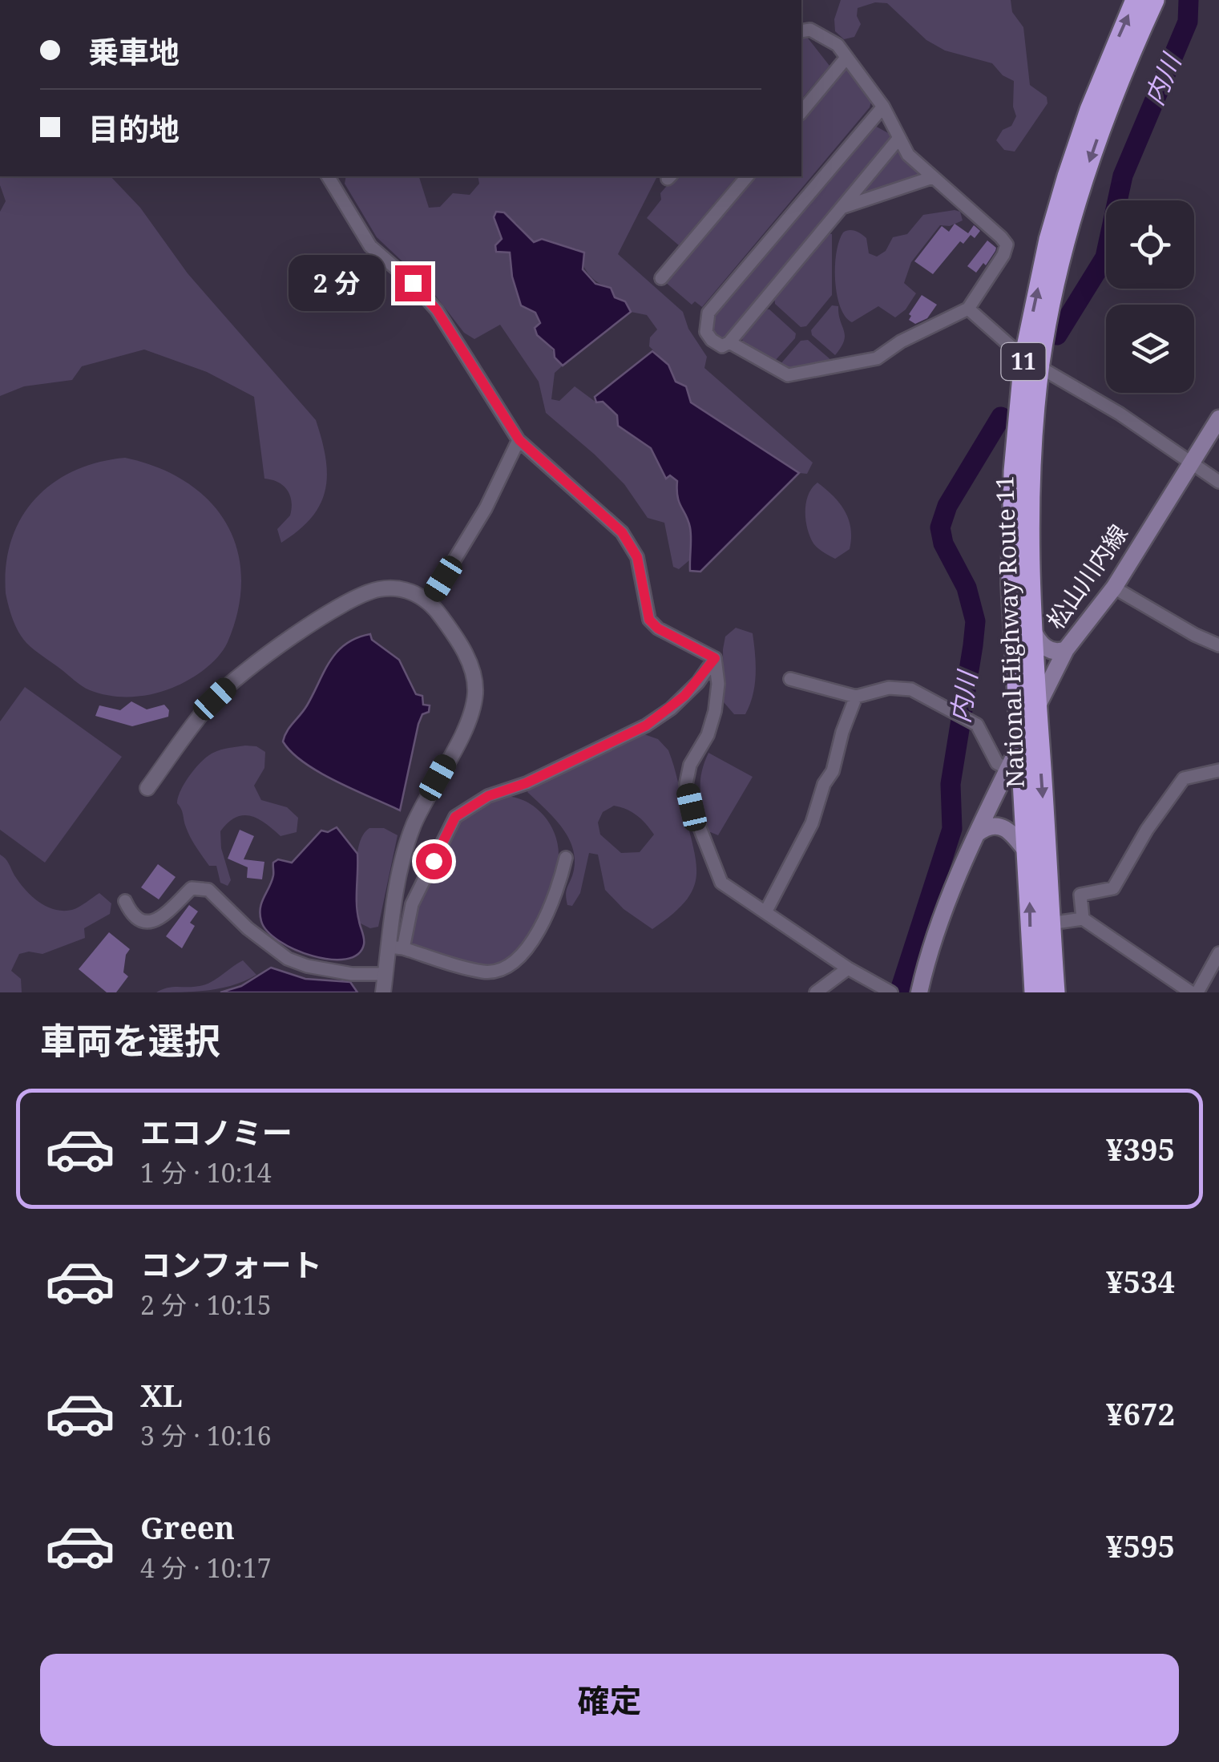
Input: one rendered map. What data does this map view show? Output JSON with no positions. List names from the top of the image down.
{
  "streets": {
    "highway": ["11", "National Highway Route 11"],
    "main road": ["松山川内線"]
  },
  "crossings": [
    ["松山川内線", "National Highway Route 11"]
  ],
  "water": ["内川"],
  "page": {
    "banner": ["乗車地", "目的地"],
    "bubble": "2 分",
    "heading": "車両を選択",
    "list": [
      {
        "name": "エコノミー",
        "note": "1 分 · 10:14",
        "value": "¥395"
      },
      {
        "name": "コンフォート",
        "note": "2 分 · 10:15",
        "value": "¥534"
      },
      {
        "name": "XL",
        "note": "3 分 · 10:16",
        "value": "¥672"
      },
      {
        "name": "Green",
        "note": "4 分 · 10:17",
        "value": "¥595"
      }
    ],
    "buttons": "確定"
  }
}
